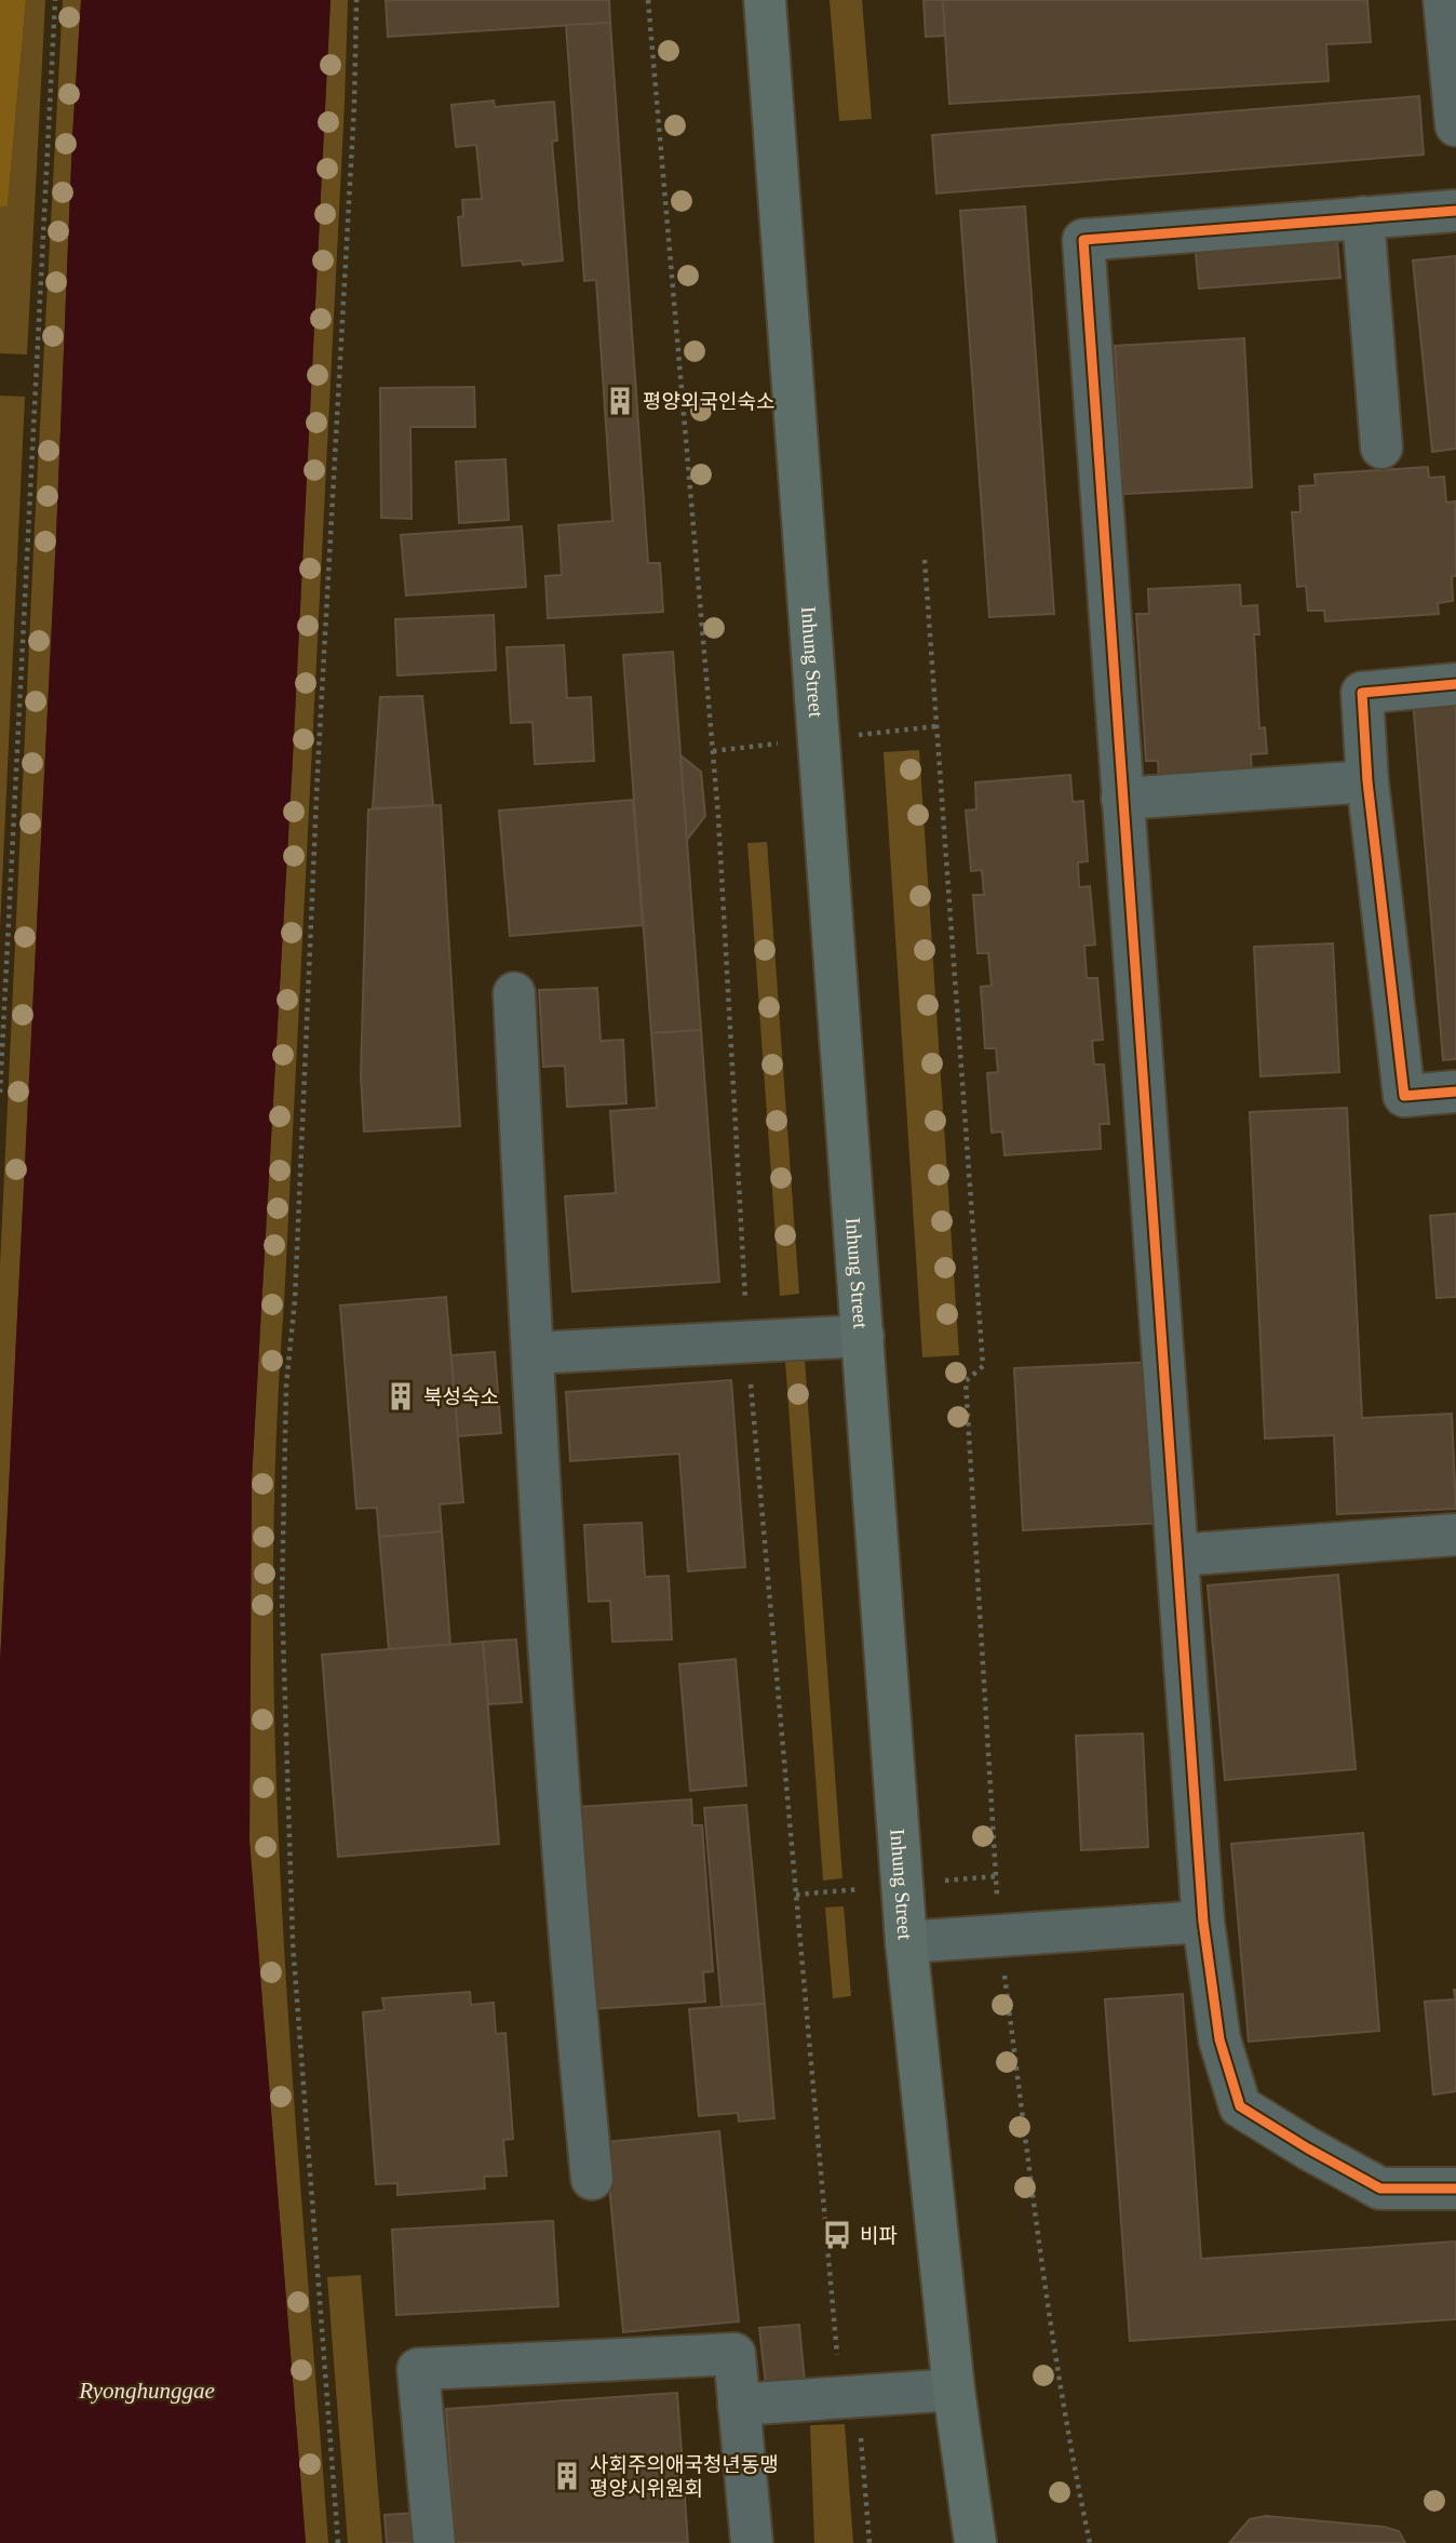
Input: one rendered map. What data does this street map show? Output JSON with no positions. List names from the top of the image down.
{
  "streets": {
    "main road": ["Inhung Street"]
  },
  "water": ["Ryonghunggae"],
  "places": {
    "building": ["평양외국인숙소", "북성숙소", "사회주의애국청년동맹 평양시위원회"],
    "bus stop": ["비파"]
  }
}
